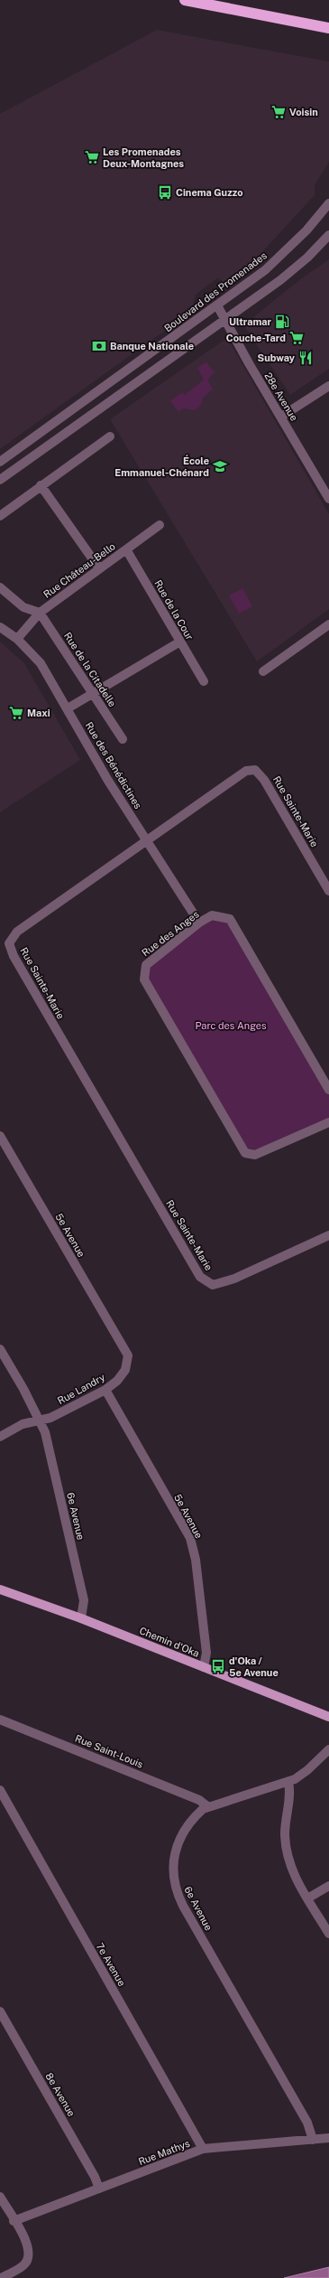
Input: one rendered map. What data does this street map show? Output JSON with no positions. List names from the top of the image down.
{
  "streets": {
    "main road": ["Chemin d'Oka"],
    "street": [
      "Boulevard des Promenades",
      "28e Avenue",
      "Rue Château-Bello",
      "Rue de la Cour",
      "Rue de la Citadelle",
      "Rue des Bénédictines",
      "Rue Sainte-Marie",
      "Rue des Anges",
      "5e Avenue",
      "Rue Landry",
      "6e Avenue",
      "Rue Saint-Louis",
      "7e Avenue",
      "8e Avenue",
      "Rue Mathys"
    ]
  },
  "crossings": [
    ["Boulevard des Promenades", "28e Avenue"],
    ["Rue Château-Bello", "Rue de la Cour"],
    ["Rue Château-Bello", "Rue de la Citadelle"],
    ["Rue Château-Bello", "Rue des Bénédictines"],
    ["Rue des Bénédictines", "Rue Sainte-Marie"],
    ["Rue des Bénédictines", "Rue des Anges"],
    ["5e Avenue", "Rue Landry"],
    ["5e Avenue", "Chemin d'Oka"],
    ["Rue Landry", "6e Avenue"],
    ["6e Avenue", "Chemin d'Oka"],
    ["6e Avenue", "Rue Saint-Louis"],
    ["6e Avenue", "Rue Mathys"],
    ["7e Avenue", "Rue Mathys"],
    ["8e Avenue", "Rue Mathys"]
  ],
  "parks": ["Parc des Anges"],
  "places": {
    "supermarket": [
      "Voisin",
      "Les Promenades Deux-Montagnes",
      "Couche-Tard",
      "Maxi"
    ],
    "bus stop": ["Cinema Guzzo", "d'Oka / 5e Avenue"],
    "fuel station": ["Ultramar"],
    "bank": ["Banque Nationale"],
    "restaurant": ["Subway"],
    "school or university": ["École Emmanuel-Chénard"]
  }
}
